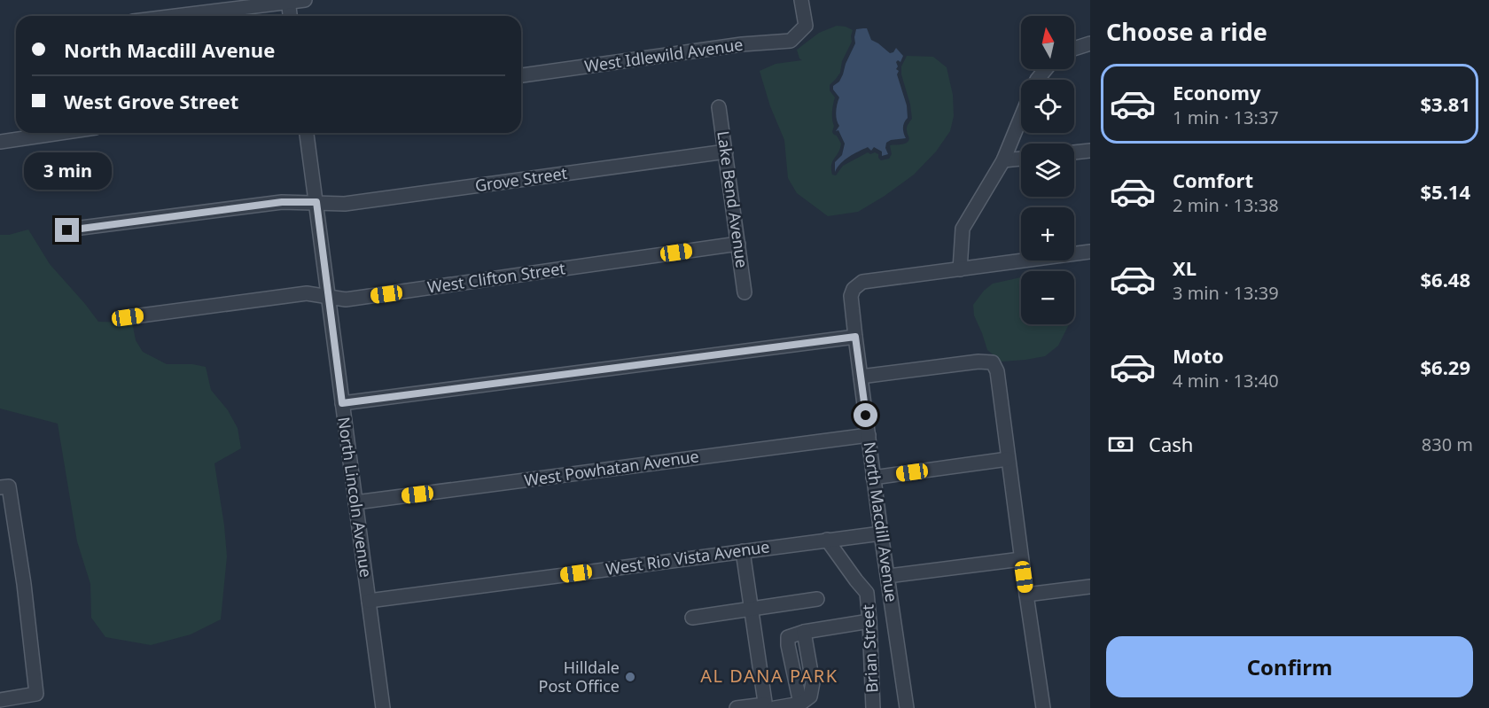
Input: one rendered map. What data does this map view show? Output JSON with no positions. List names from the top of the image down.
{
  "streets": {
    "street": [
      "West Idlewild Avenue",
      "Grove Street",
      "Lake Bend Avenue",
      "West Clifton Street",
      "West Powhatan Avenue",
      "North Lincoln Avenue",
      "North Macdill Avenue",
      "West Rio Vista Avenue",
      "Brian Street"
    ]
  },
  "crossings": [
    ["Grove Street", "Lake Bend Avenue"],
    ["Grove Street", "North Lincoln Avenue"],
    ["Lake Bend Avenue", "West Clifton Street"],
    ["West Clifton Street", "North Lincoln Avenue"],
    ["West Powhatan Avenue", "North Lincoln Avenue"],
    ["West Powhatan Avenue", "North Macdill Avenue"],
    ["North Lincoln Avenue", "West Rio Vista Avenue"],
    ["North Macdill Avenue", "West Rio Vista Avenue"],
    ["West Rio Vista Avenue", "Brian Street"]
  ],
  "districts": ["AL DANA PARK"],
  "places": ["Hilldale Post Office"],
  "north": "top",
  "page": {
    "heading": "Choose a ride",
    "map_buttons": ["+", "−"],
    "banner": ["North Macdill Avenue", "West Grove Street"],
    "list": [
      {
        "name": "Economy",
        "note": "1 min · 13:37",
        "value": "$3.81"
      },
      {
        "name": "Comfort",
        "note": "2 min · 13:38",
        "value": "$5.14"
      },
      {
        "name": "XL",
        "note": "3 min · 13:39",
        "value": "$6.48"
      },
      {
        "name": "Moto",
        "note": "4 min · 13:40",
        "value": "$6.29"
      }
    ],
    "bubble": "3 min",
    "pay": ["Cash", "830 m"],
    "buttons": "Confirm"
  }
}
